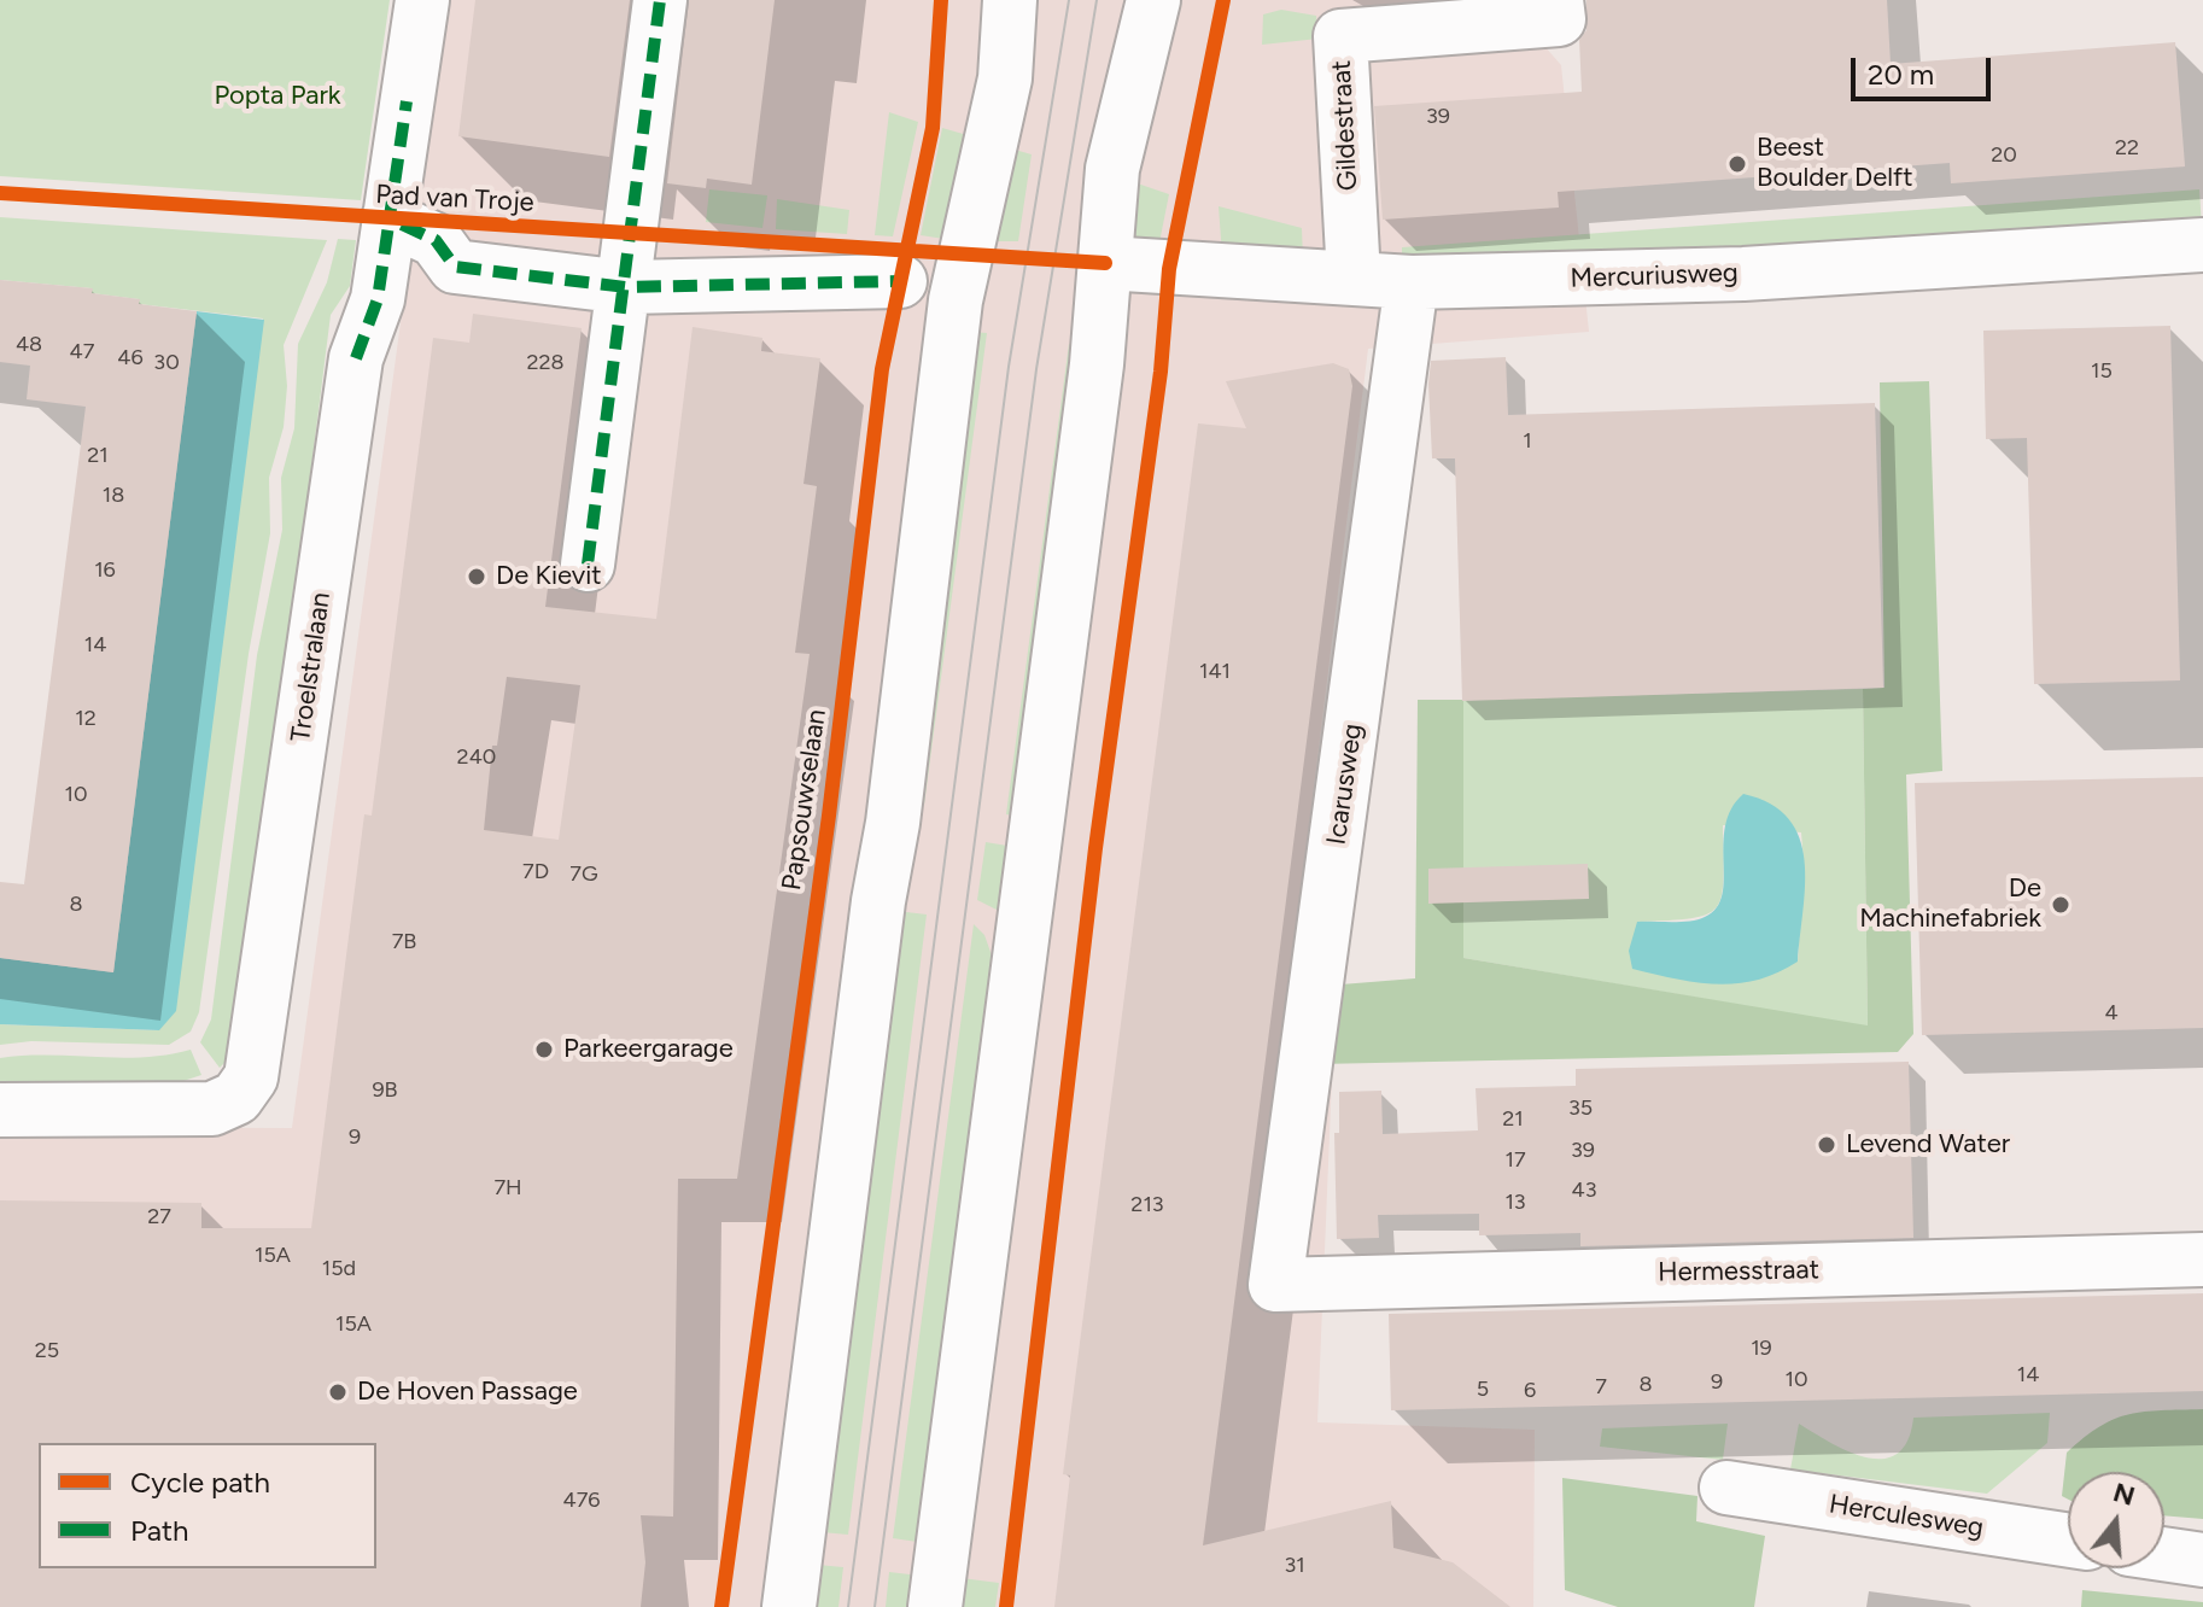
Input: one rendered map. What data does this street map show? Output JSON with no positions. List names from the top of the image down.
{
  "streets": {
    "street": [
      "Gildestraat",
      "Mercuriusweg",
      "Troelstralaan",
      "Icarusweg",
      "Hermesstraat",
      "Herculesweg"
    ],
    "cycle path": ["Pad van Troje", "Papsouwselaan"]
  },
  "crossings": [
    ["Gildestraat", "Mercuriusweg"],
    ["Mercuriusweg", "Icarusweg"],
    ["Icarusweg", "Hermesstraat"]
  ],
  "parks": ["Popta Park"],
  "places": [
    "Beest Boulder Delft",
    "De Kievit",
    "De Machinefabriek",
    "Parkeergarage",
    "Levend Water",
    "De Hoven Passage"
  ],
  "house_numbers": [
    "39",
    "22",
    "20",
    "48",
    "47",
    "46",
    "30",
    "228",
    "15",
    "1",
    "21",
    "18",
    "16",
    "14",
    "141",
    "12",
    "240",
    "10",
    "7D",
    "7G",
    "8",
    "7B",
    "4",
    "9B",
    "35",
    "21",
    "9",
    "39",
    "17",
    "7H",
    "43",
    "13",
    "213",
    "27",
    "15A",
    "15d",
    "15A",
    "19",
    "25",
    "14",
    "10",
    "9",
    "8",
    "7",
    "5",
    "6",
    "476",
    "31"
  ],
  "legend": ["Cycle path", "Path"],
  "scale_bar": "20 m",
  "north": "top"
}
